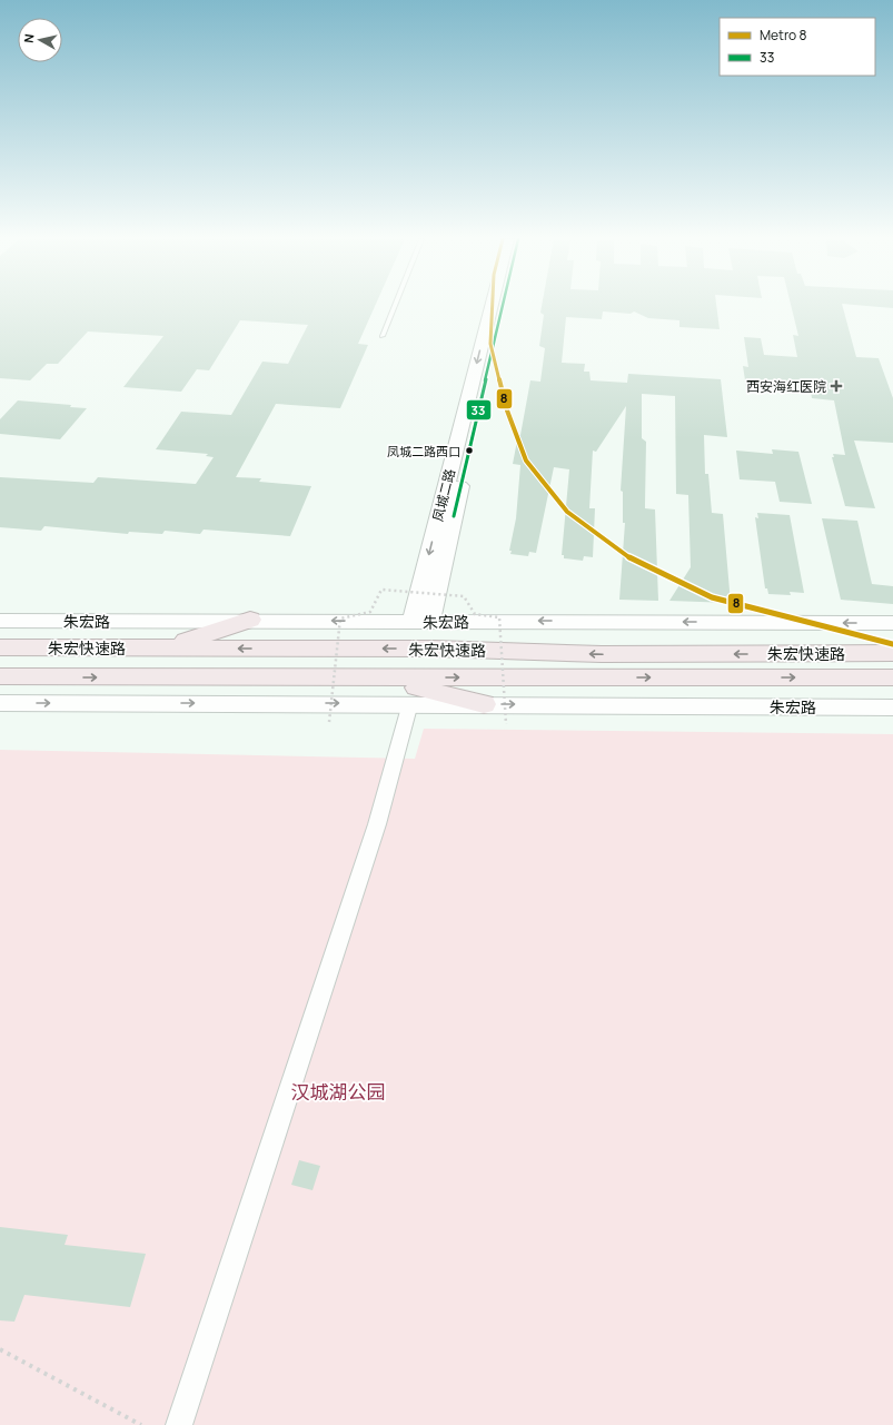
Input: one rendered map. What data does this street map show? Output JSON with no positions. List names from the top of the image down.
{
  "streets": {
    "highway": ["朱宏快速路"],
    "main road": ["凤城二路", "朱宏路"]
  },
  "crossings": [
    ["凤城二路", "朱宏路"]
  ],
  "parks": ["汉城湖公园"],
  "places": {
    "health": ["西安海红医院"],
    "other": ["凤城二路西口"]
  },
  "lines": ["metro line 8", "transit line 33"],
  "legend": ["Metro 8", "33"],
  "north": "left"
}
